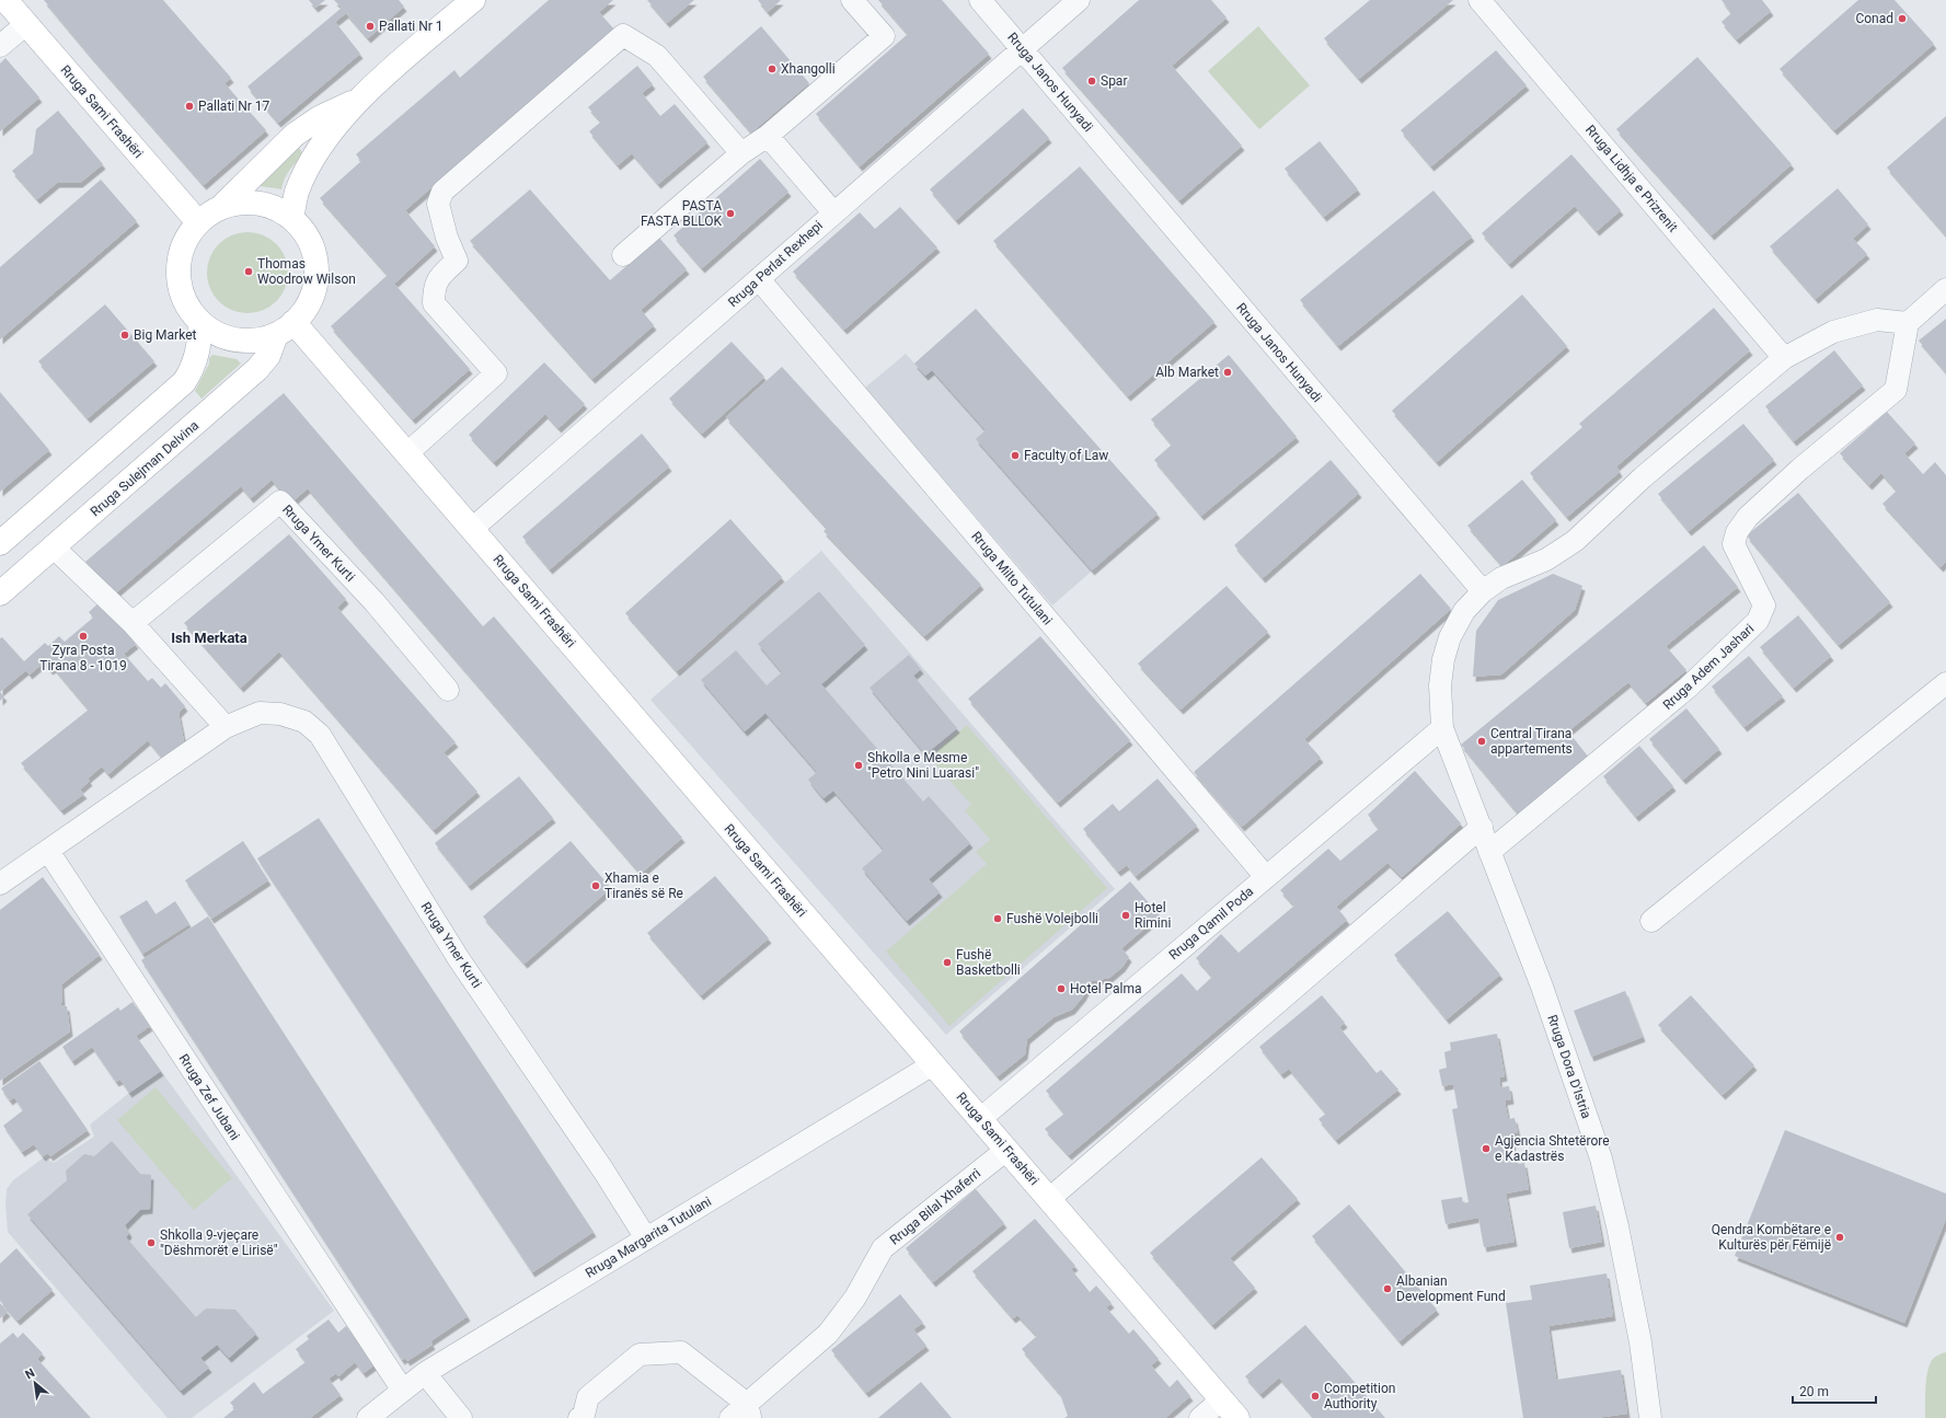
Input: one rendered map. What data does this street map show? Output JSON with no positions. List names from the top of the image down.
{
  "streets": {
    "main road": ["Rruga Sami Frashëri", "Rruga Sulejman Delvina"],
    "street": [
      "Rruga Janos Hunyadi",
      "Rruga Lidhja e Prizrenit",
      "Rruga Perlat Rexhepi",
      "Rruga Ymer Kurti",
      "Rruga Milto Tutulani",
      "Rruga Adem Jashari",
      "Rruga Qamil Poda",
      "Rruga Dora D'Istria",
      "Rruga Zef Jubani",
      "Rruga Bilal Xhaferri",
      "Rruga Margarita Tutulani"
    ]
  },
  "crossings": [
    ["Rruga Janos Hunyadi", "Rruga Perlat Rexhepi"],
    ["Rruga Sami Frashëri", "Rruga Perlat Rexhepi"],
    ["Rruga Sami Frashëri", "Rruga Sulejman Delvina"],
    ["Rruga Sami Frashëri", "Rruga Qamil Poda"],
    ["Rruga Sami Frashëri", "Rruga Bilal Xhaferri"],
    ["Rruga Sami Frashëri", "Rruga Margarita Tutulani"],
    ["Rruga Perlat Rexhepi", "Rruga Milto Tutulani"],
    ["Rruga Ymer Kurti", "Rruga Zef Jubani"],
    ["Rruga Ymer Kurti", "Rruga Margarita Tutulani"],
    ["Rruga Milto Tutulani", "Rruga Qamil Poda"],
    ["Rruga Adem Jashari", "Rruga Dora D'Istria"],
    ["Rruga Qamil Poda", "Rruga Dora D'Istria"],
    ["Rruga Zef Jubani", "Rruga Margarita Tutulani"]
  ],
  "districts": ["Ish Merkata"],
  "places": [
    "Conad",
    "Pallati Nr 1",
    "Xhangolli",
    "Spar",
    "Pallati Nr 17",
    "PASTA FASTA BLLOK",
    "Thomas Woodrow Wilson",
    "Big Market",
    "Alb Market",
    "Faculty of Law",
    "Zyra Posta Tirana 8 - 1019",
    "Central Tirana appartements",
    "Shkolla e Mesme \"Petro Nini Luarasi\"",
    "Xhamia e Tiranës së Re",
    "Hotel Rimini",
    "Fushë Volejbolli",
    "Fushë Basketbolli",
    "Hotel Palma",
    "Agjencia Shtetërore e Kadastrës",
    "Qendra Kombëtare e Kulturës për Fëmijë",
    "Shkolla 9-vjeçare \"Dëshmorët e Lirisë\"",
    "Albanian Development Fund",
    "Competition Authority"
  ],
  "scale_bar": "20 m",
  "north": "top left"
}
